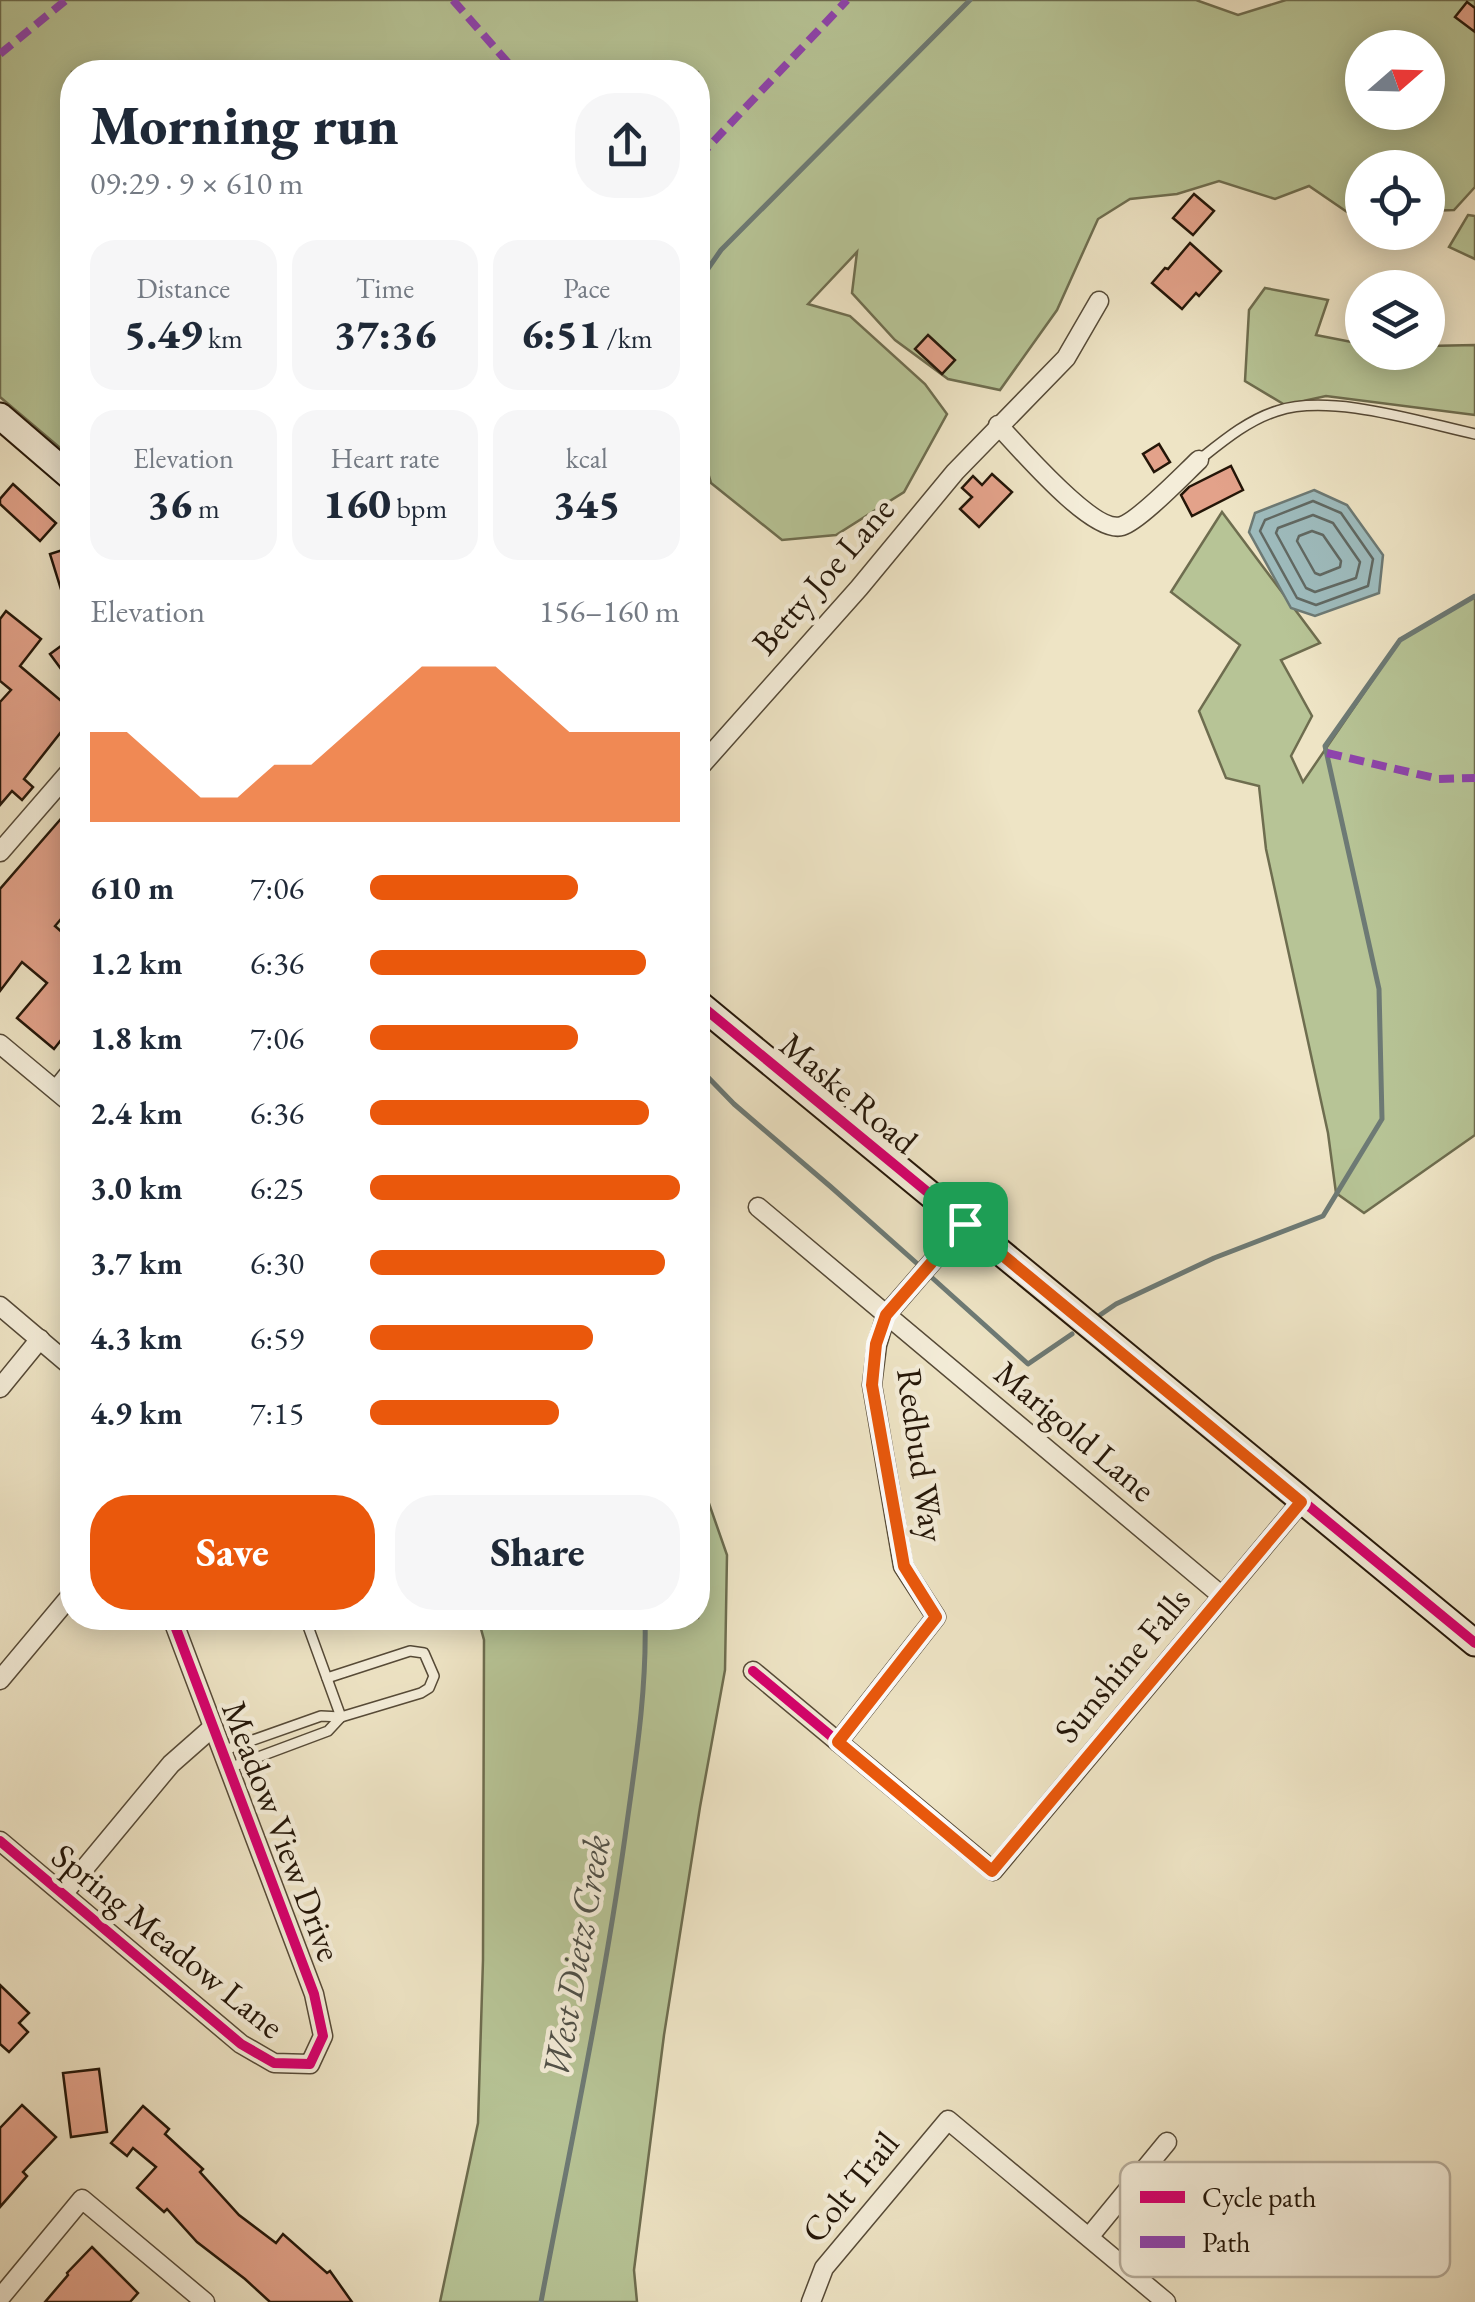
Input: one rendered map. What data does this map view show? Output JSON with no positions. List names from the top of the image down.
{
  "streets": {
    "street": [
      "Betty Joe Lane",
      "Maske Road",
      "Marigold Lane",
      "Redbud Way",
      "Sunshine Falls",
      "Meadow View Drive",
      "Spring Meadow Lane",
      "Colt Trail"
    ]
  },
  "crossings": [
    ["Maske Road", "Sunshine Falls"],
    ["Marigold Lane", "Redbud Way"],
    ["Marigold Lane", "Sunshine Falls"],
    ["Redbud Way", "Sunshine Falls"],
    ["Meadow View Drive", "Spring Meadow Lane"]
  ],
  "water": ["West Dietz Creek"],
  "legend": ["Cycle path", "Path"],
  "north": "right",
  "page": {
    "heading": ["Morning run", "09:29 · 9 × 610 m"],
    "stats": [
      ["Distance", "5.49 km"],
      ["Time", "37:36"],
      ["Pace", "6:51 /km"],
      ["Elevation", "36 m"],
      ["Heart rate", "160 bpm"],
      ["kcal", "345"]
    ],
    "chart": ["Elevation", "156–160 m"],
    "list": [
      {
        "name": "610 m",
        "note": "7:06"
      },
      {
        "name": "1.2 km",
        "note": "6:36"
      },
      {
        "name": "1.8 km",
        "note": "7:06"
      },
      {
        "name": "2.4 km",
        "note": "6:36"
      },
      {
        "name": "3.0 km",
        "note": "6:25"
      },
      {
        "name": "3.7 km",
        "note": "6:30"
      },
      {
        "name": "4.3 km",
        "note": "6:59"
      },
      {
        "name": "4.9 km",
        "note": "7:15"
      }
    ],
    "buttons": ["Save", "Share"]
  }
}
